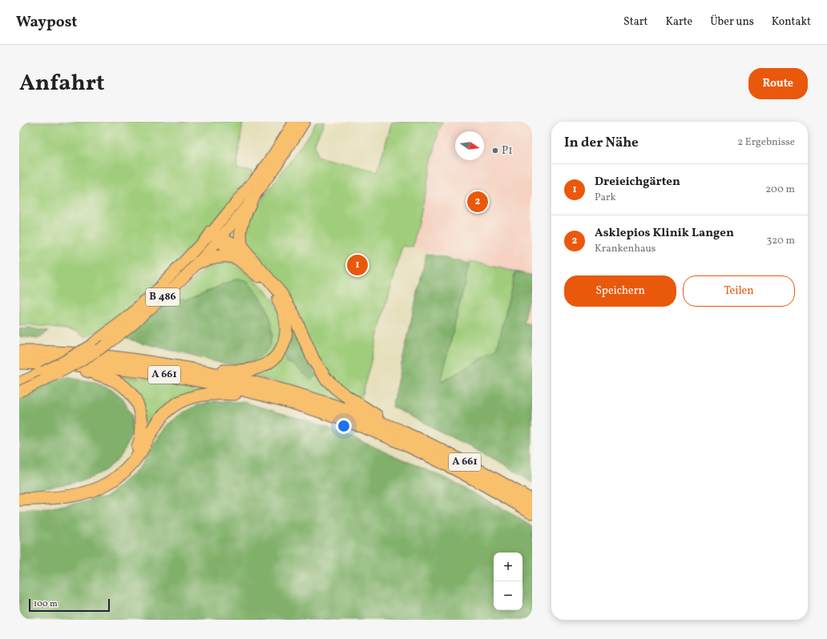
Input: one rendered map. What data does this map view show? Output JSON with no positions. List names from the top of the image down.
{
  "streets": {
    "highway": ["A 661"],
    "main road": ["B 486"]
  },
  "places": ["P1"],
  "scale_bar": "100 m",
  "north": "right",
  "page": {
    "header": "Waypost",
    "nav": [
      "Start",
      "Karte",
      "Über uns",
      "Kontakt"
    ],
    "title": "Anfahrt",
    "buttons": [
      "Route",
      ["Speichern", "Teilen"]
    ],
    "heading": ["In der Nähe", "2 Ergebnisse"],
    "list": [
      {
        "mark": "1",
        "name": "Dreieichgärten",
        "note": "Park",
        "value": "200 m"
      },
      {
        "mark": "2",
        "name": "Asklepios Klinik Langen",
        "note": "Krankenhaus",
        "value": "320 m"
      }
    ],
    "pins": ["2", "1"],
    "map_buttons": ["+", "−"],
    "scale": "100 m"
  }
}
